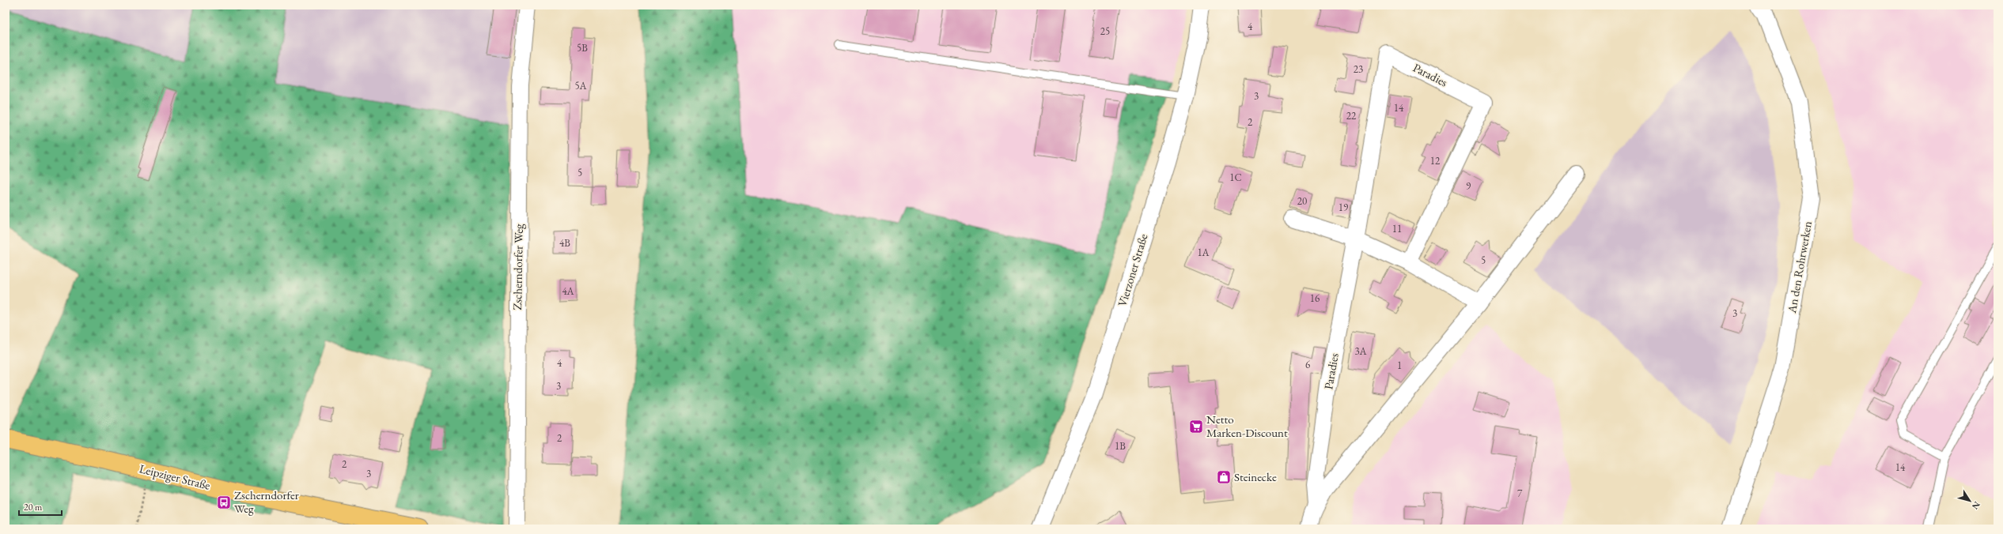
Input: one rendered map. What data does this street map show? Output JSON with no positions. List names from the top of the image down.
{
  "streets": {
    "main road": ["Leipziger Straße"],
    "street": [
      "Paradies",
      "Zscherndorfer Weg",
      "An den Rohrwerken",
      "Vierzoner Straße"
    ]
  },
  "places": {
    "supermarket": ["Netto Marken-Discount"],
    "shop": ["Steinecke"],
    "bus stop": ["Zscherndorfer Weg"]
  },
  "house_numbers": [
    "4",
    "25",
    "5B",
    "23",
    "5A",
    "3",
    "14",
    "22",
    "2",
    "12",
    "5",
    "1C",
    "9",
    "20",
    "19",
    "11",
    "4B",
    "1A",
    "5",
    "4A",
    "16",
    "3",
    "3A",
    "4",
    "6",
    "1",
    "3",
    "2",
    "1B",
    "2",
    "14",
    "3",
    "7"
  ],
  "scale_bar": "20 m",
  "north": "bottom right"
}
